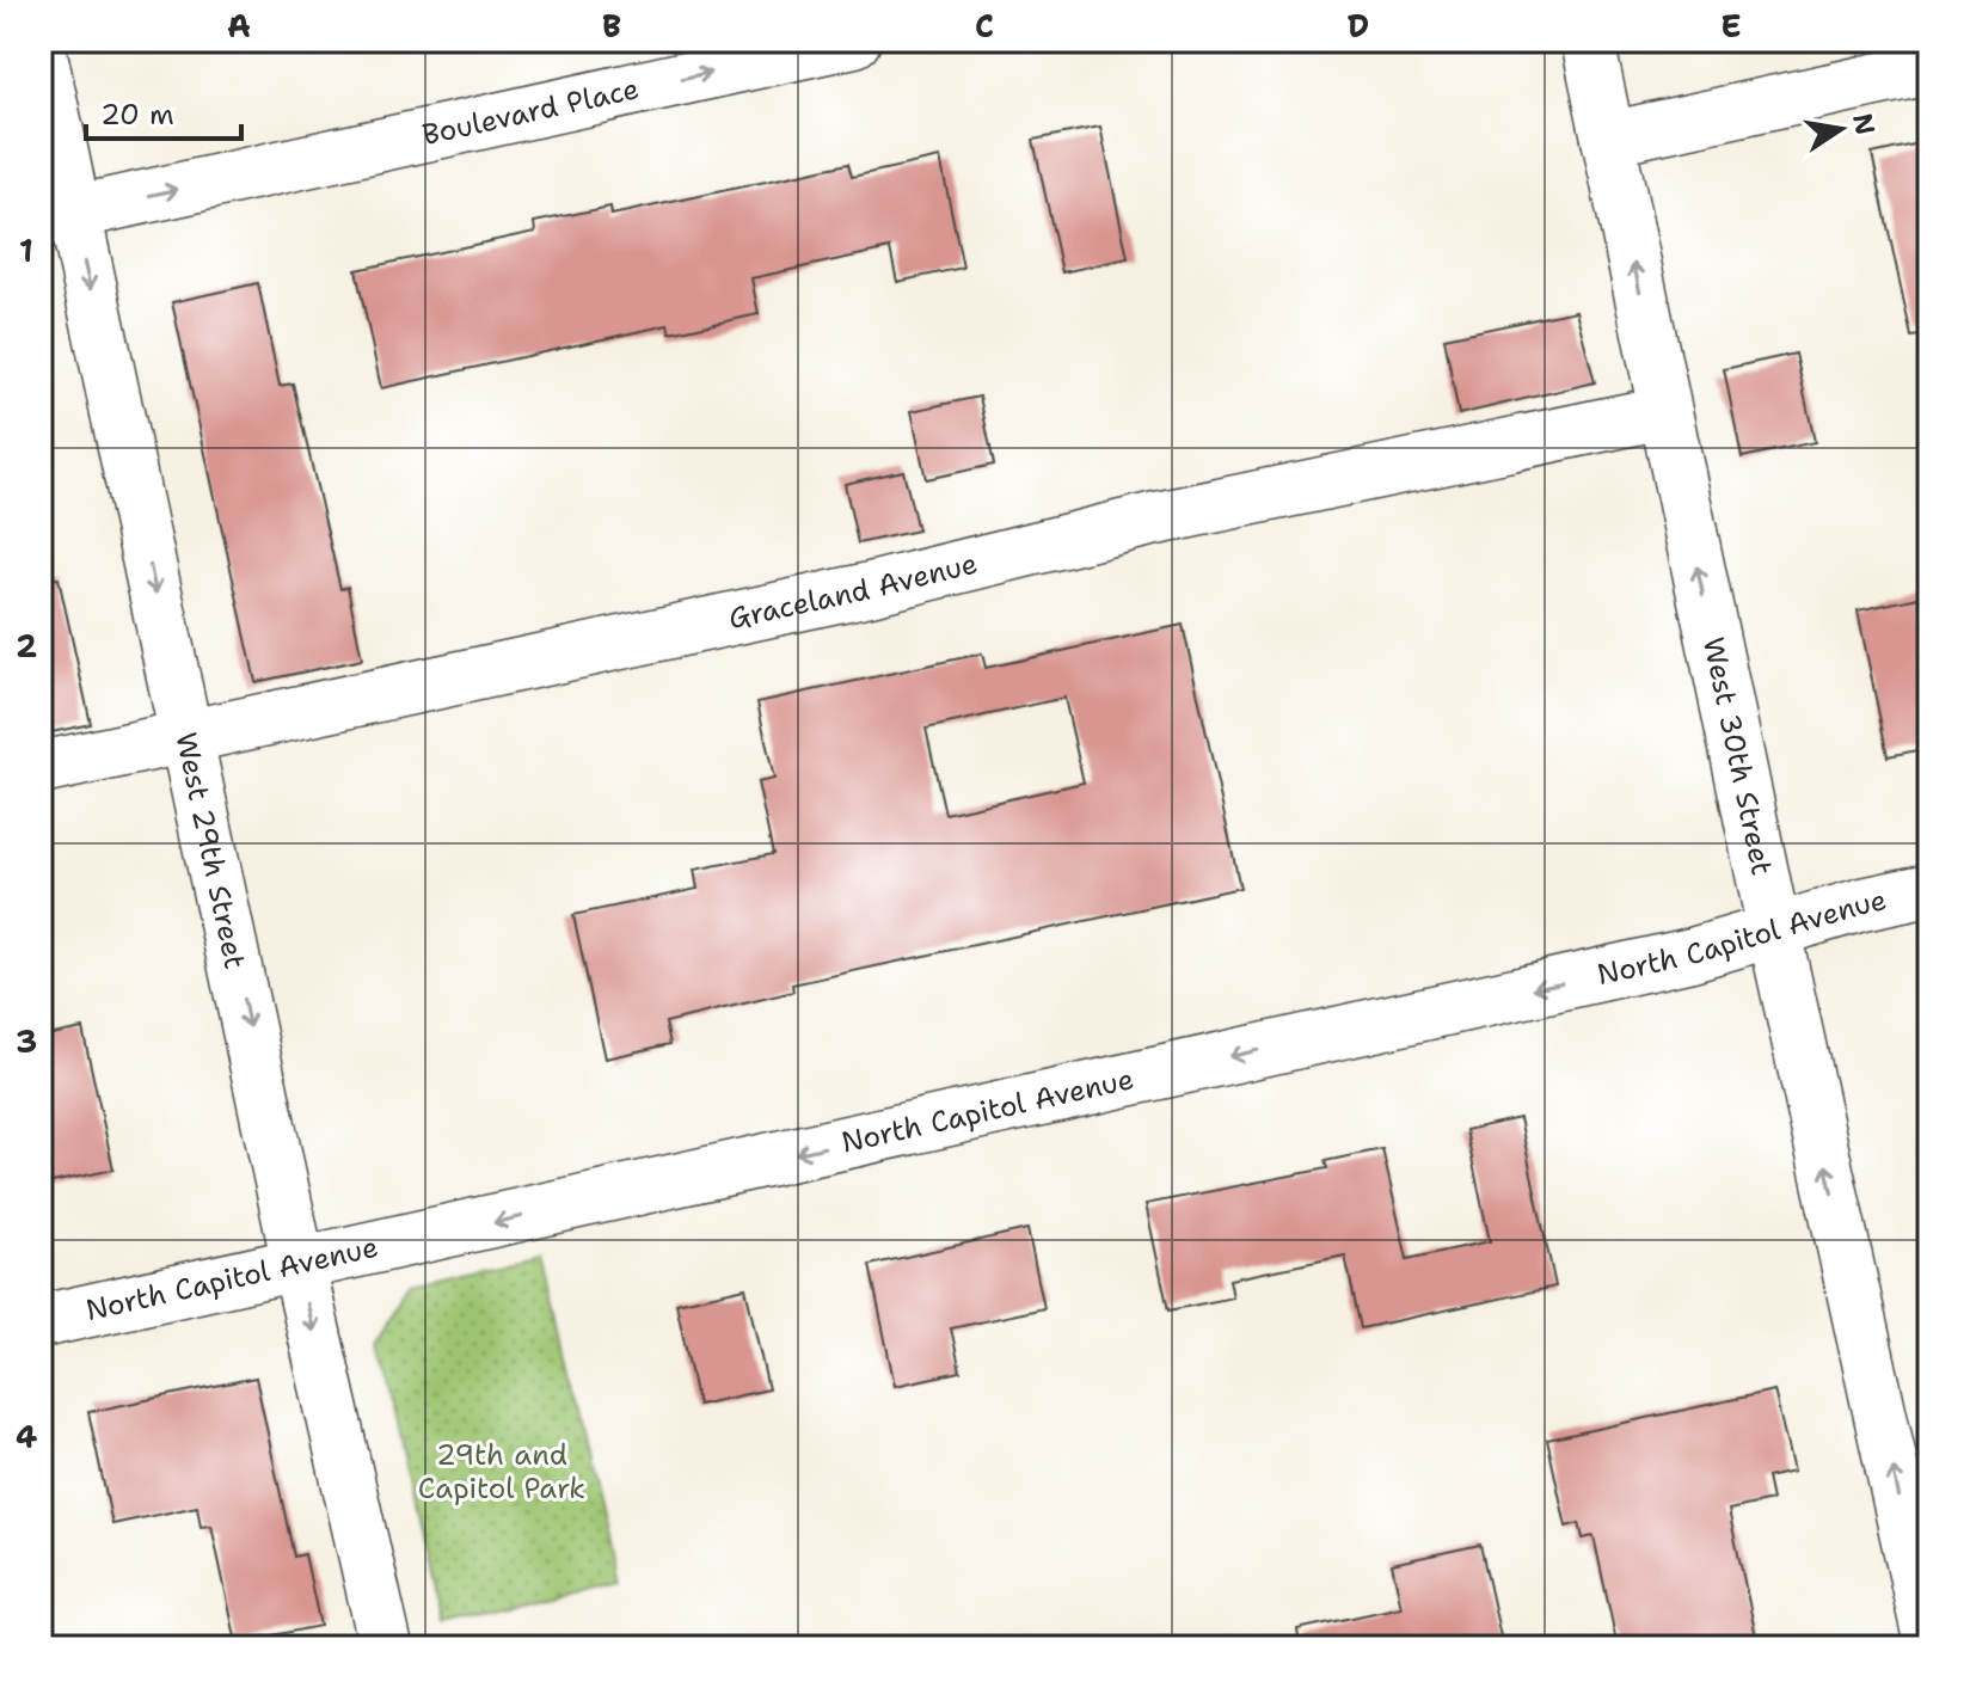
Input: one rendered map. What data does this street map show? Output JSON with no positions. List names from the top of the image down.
{
  "streets": {
    "main road": [
      "Boulevard Place",
      "Graceland Avenue",
      "West 30th Street",
      "West 29th Street",
      "North Capitol Avenue"
    ]
  },
  "crossings": [
    ["Boulevard Place", "West 29th Street"],
    ["Graceland Avenue", "West 30th Street"],
    ["Graceland Avenue", "West 29th Street"],
    ["West 30th Street", "North Capitol Avenue"],
    ["West 29th Street", "North Capitol Avenue"]
  ],
  "one_way": [
    "Boulevard Place",
    "West 30th Street",
    "West 29th Street",
    "North Capitol Avenue"
  ],
  "parks": ["29th and Capitol Park"],
  "scale_bar": "20 m",
  "north": "right",
  "grid": {
    "columns": [
      "A",
      "B",
      "C",
      "D",
      "E"
    ],
    "rows": [
      "1",
      "2",
      "3",
      "4"
    ]
  }
}
